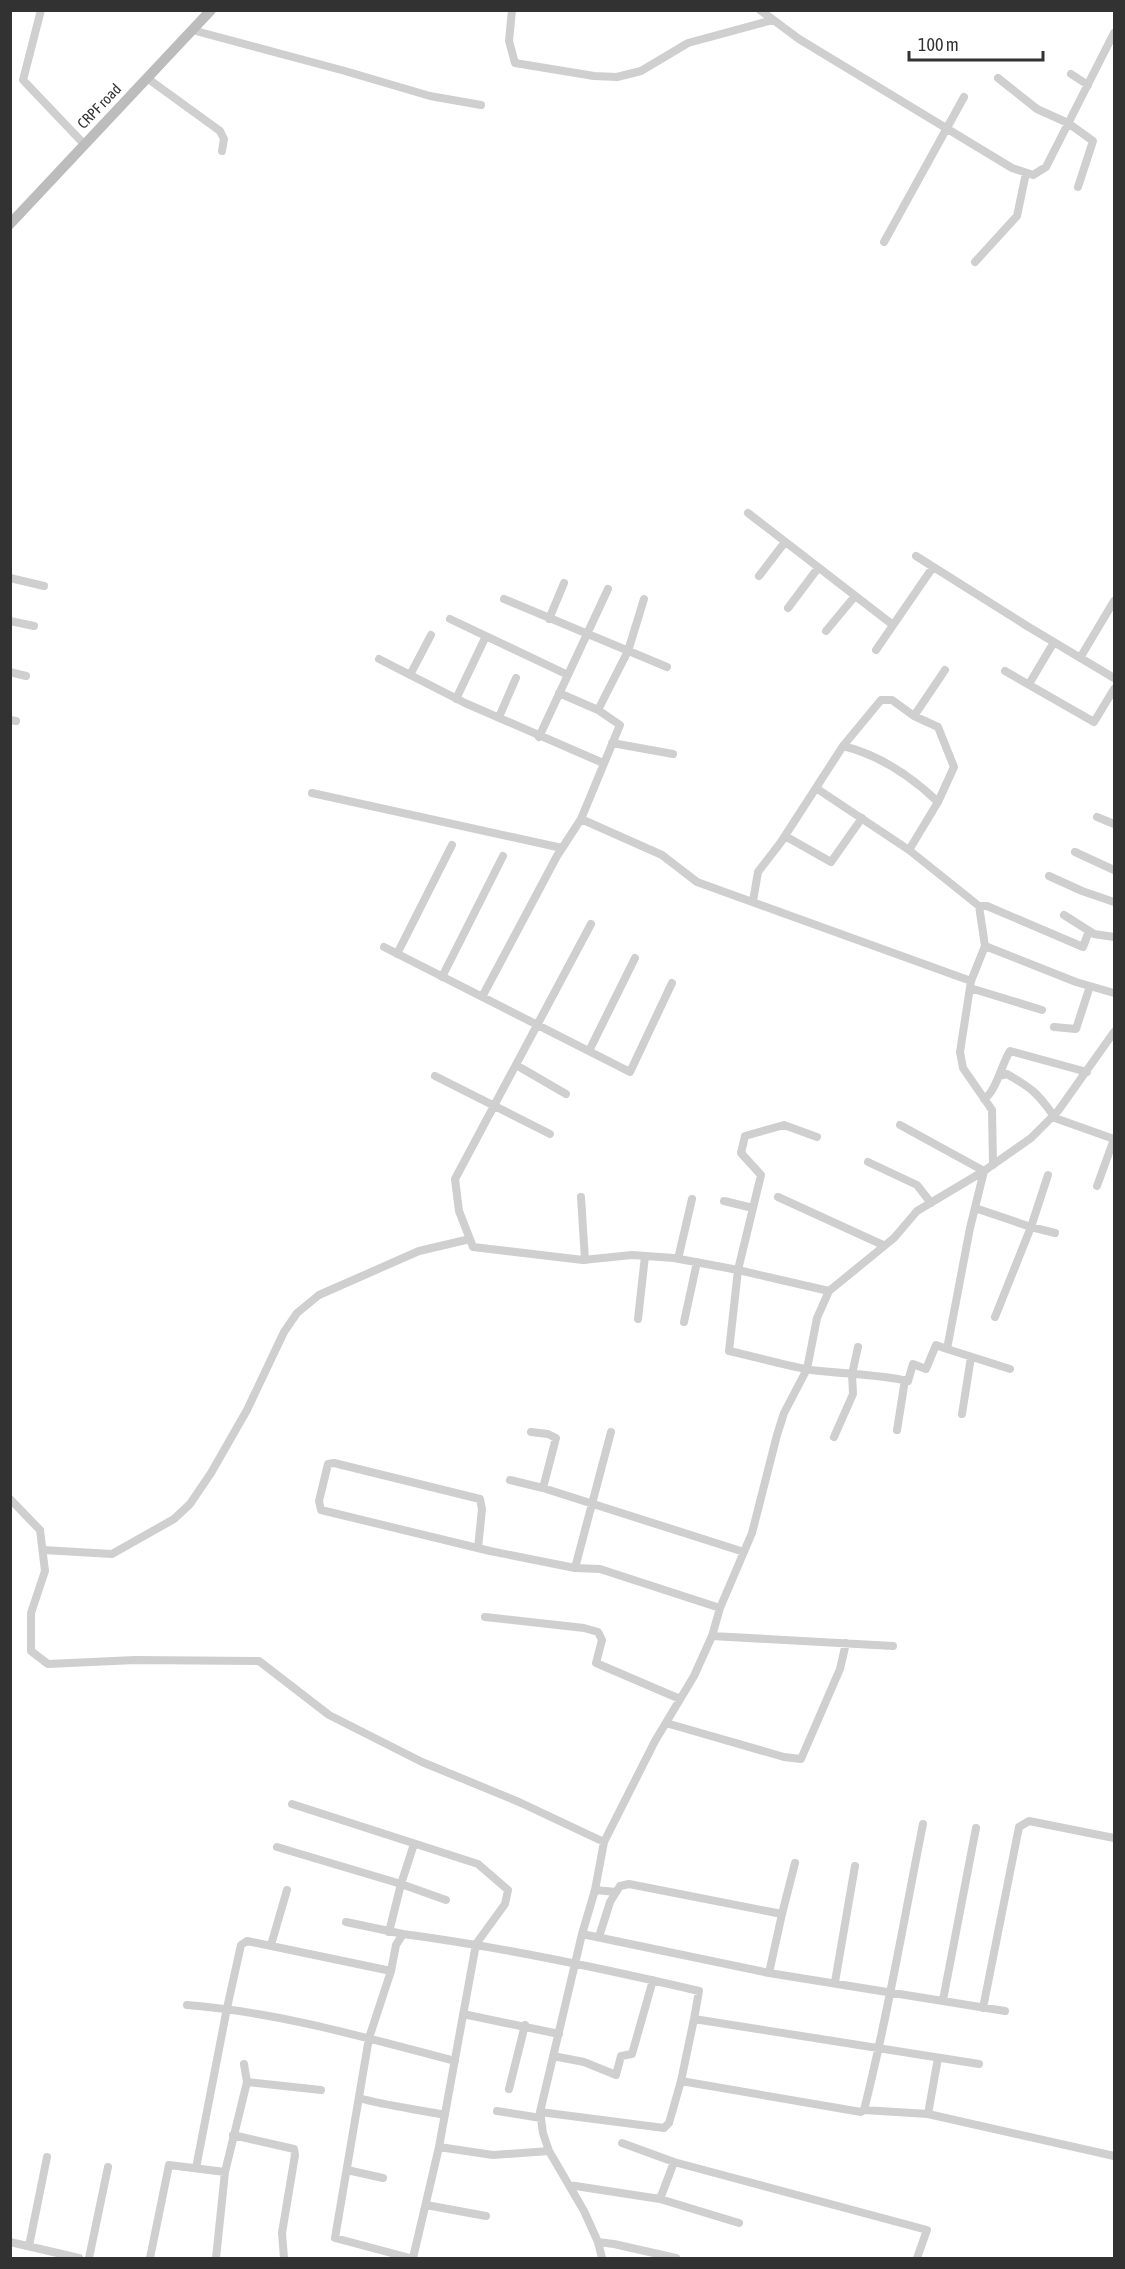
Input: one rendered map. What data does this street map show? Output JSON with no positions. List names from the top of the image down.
{
  "streets": {
    "street": ["CRPF road"]
  },
  "scale_bar": "100 m"
}
